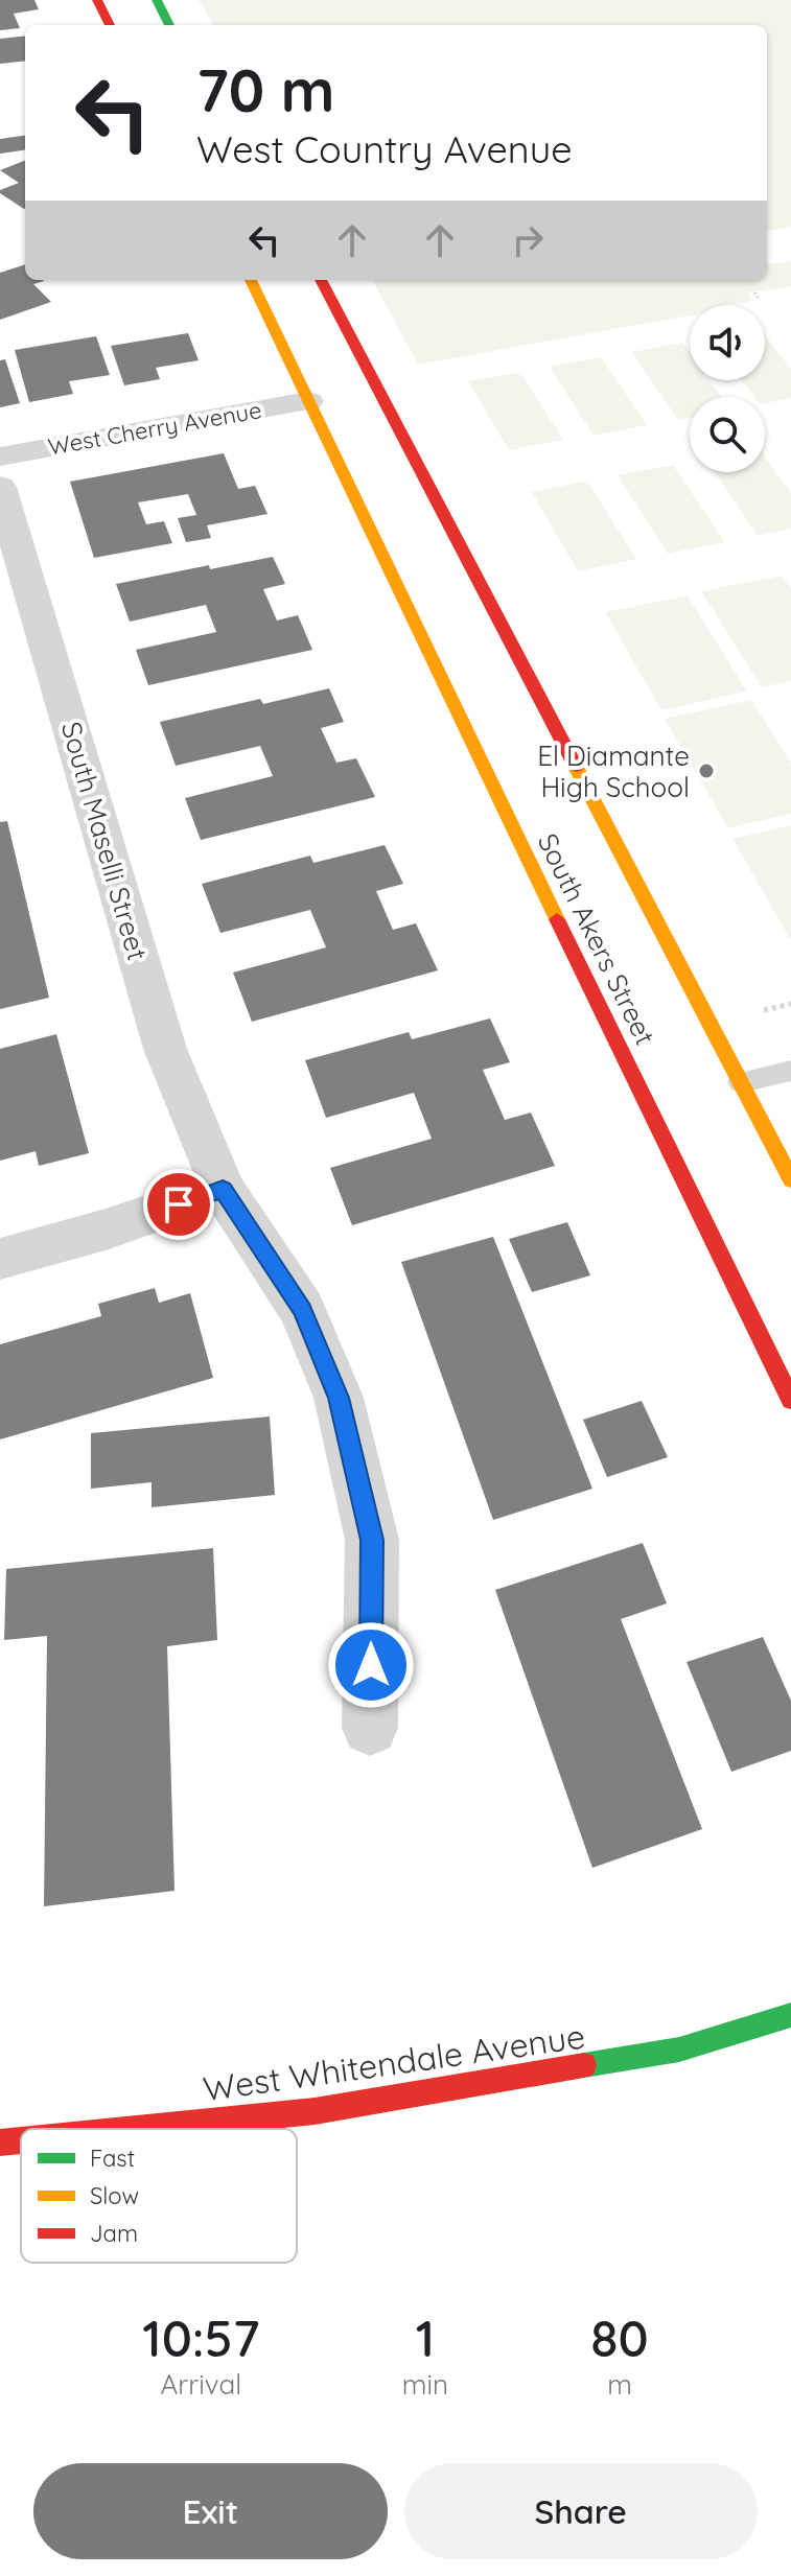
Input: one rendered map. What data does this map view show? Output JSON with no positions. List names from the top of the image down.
{
  "streets": {
    "main road": ["South Akers Street", "West Whitendale Avenue"],
    "street": ["West Cherry Avenue", "South Maselli Street"]
  },
  "crossings": [
    ["West Cherry Avenue", "South Akers Street"]
  ],
  "places": ["El Diamante High School"],
  "legend": ["Fast", "Slow", "Jam"],
  "page": {
    "turn": ["70 m", "West Country Avenue"],
    "eta": [
      "10:57",
      "Arrival",
      "1",
      "min",
      "80",
      "m"
    ],
    "buttons": ["Exit", "Share"]
  }
}
